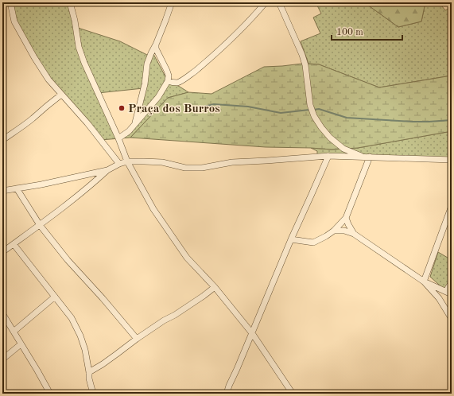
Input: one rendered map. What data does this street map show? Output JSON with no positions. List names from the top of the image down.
{
  "places": ["Praça dos Burros"],
  "scale_bar": "100 m"
}
